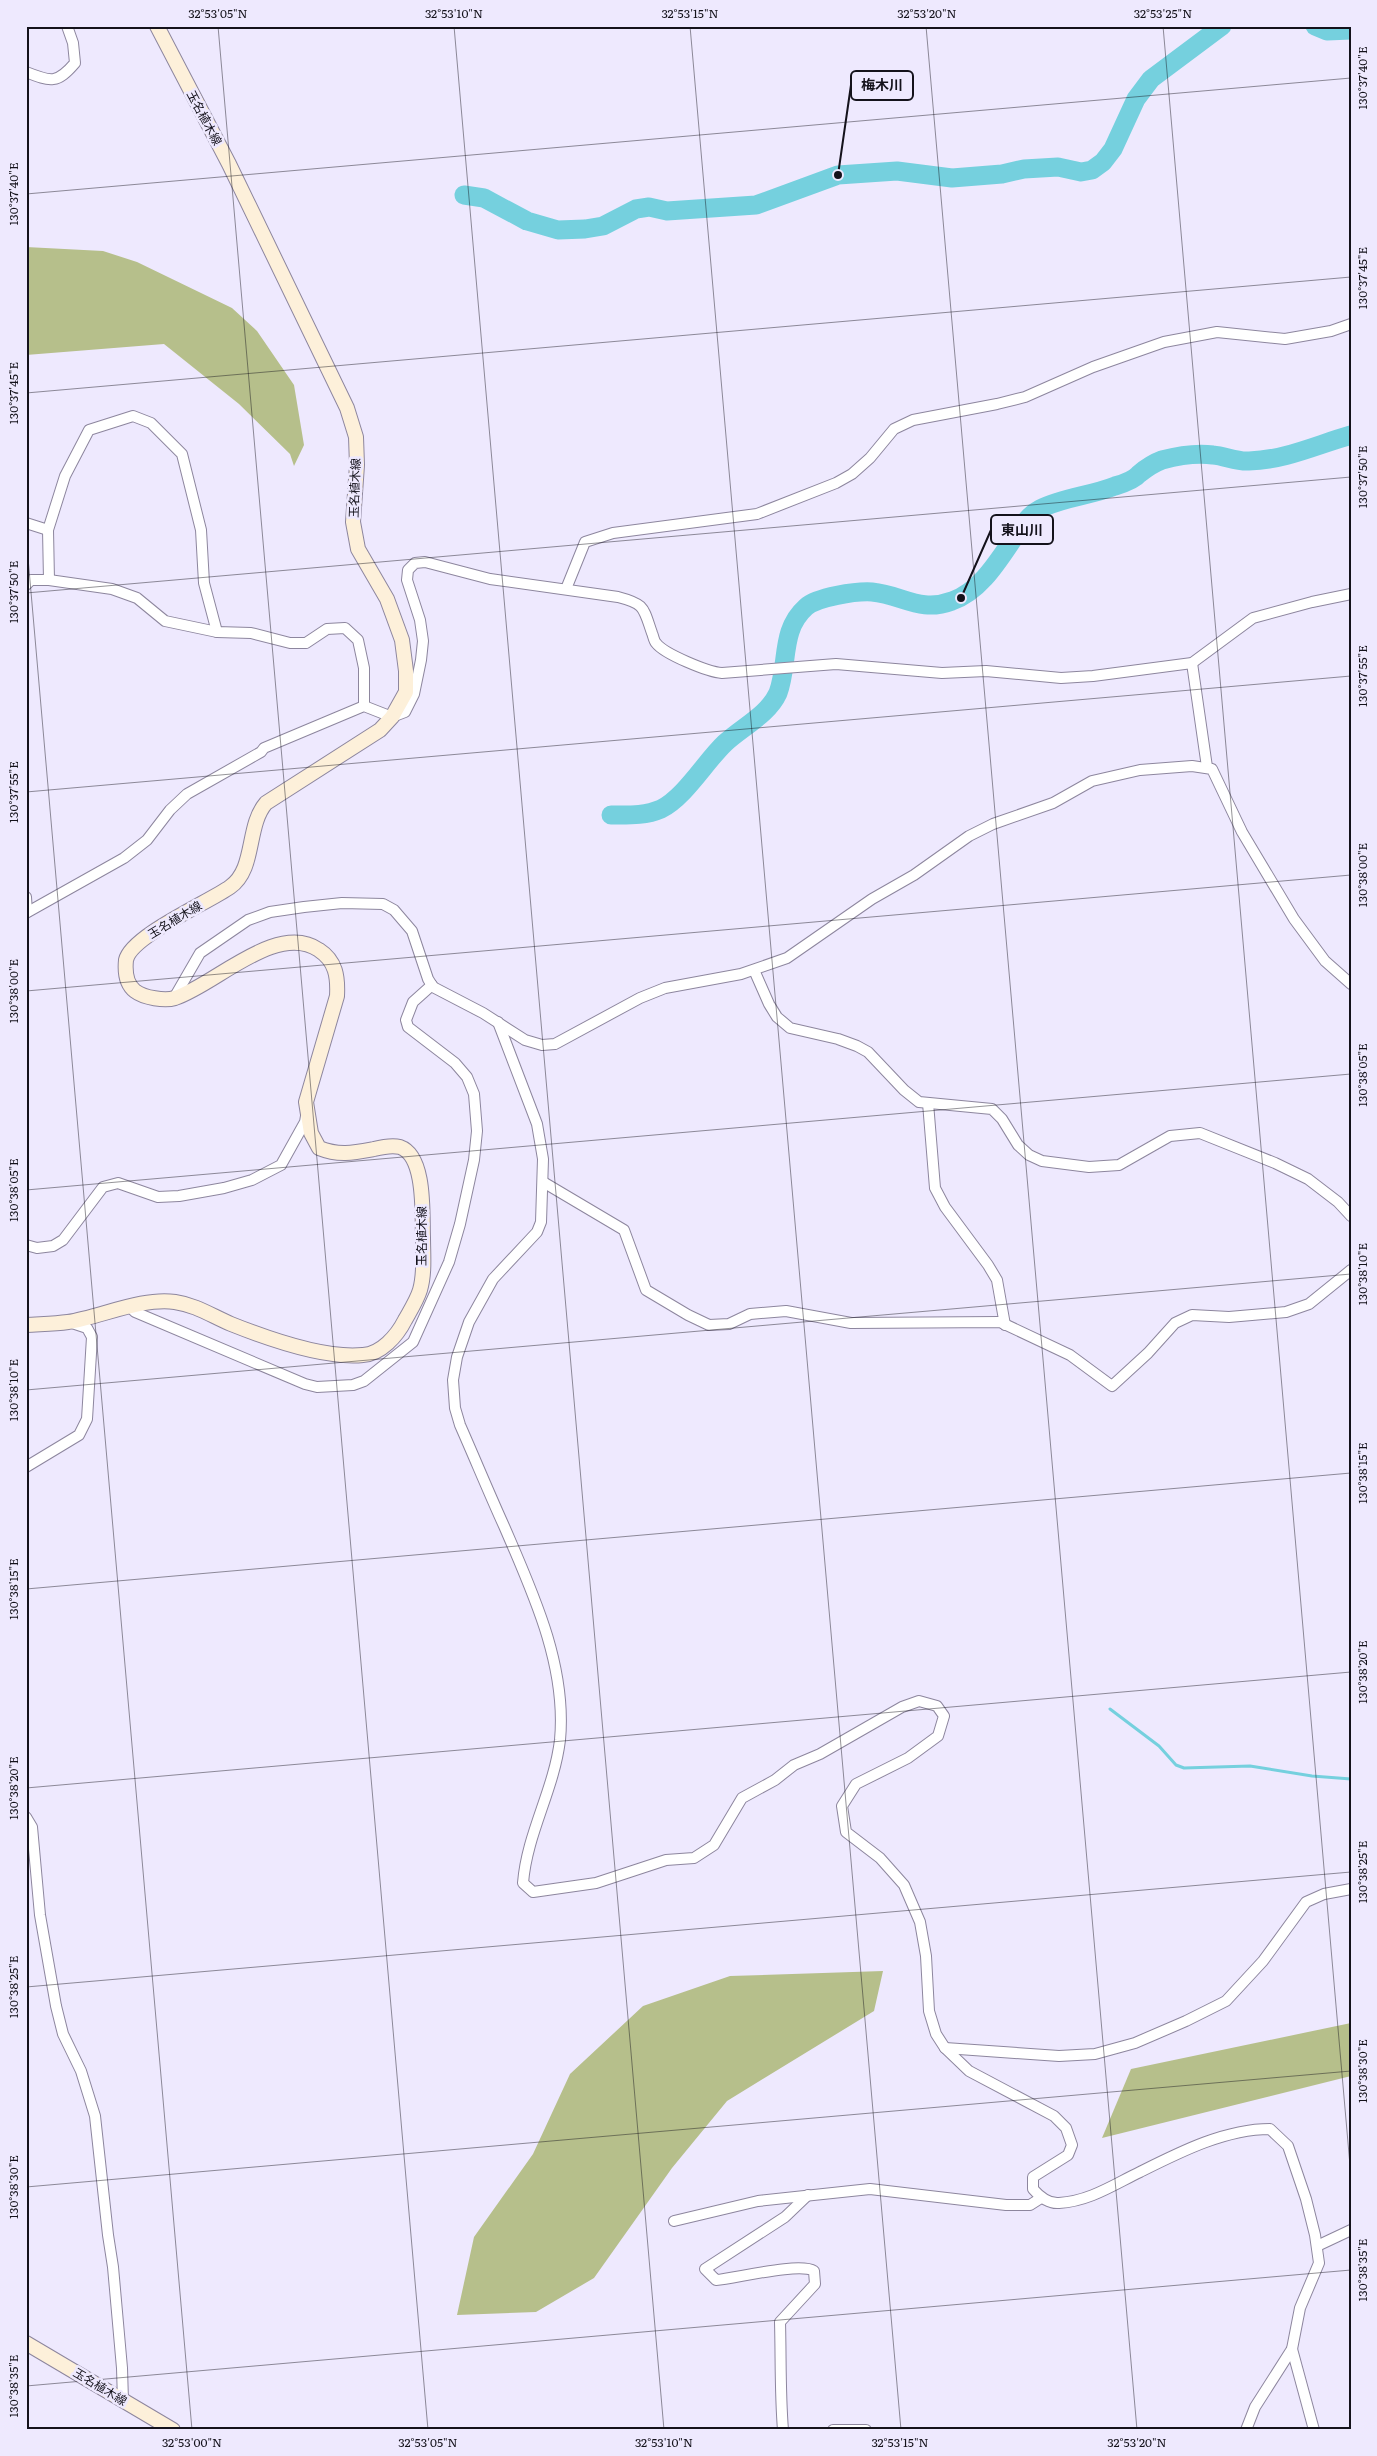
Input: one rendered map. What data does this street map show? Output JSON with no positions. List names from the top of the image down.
{
  "streets": {
    "main road": ["玉名植木線"]
  },
  "places": ["梅木川", "東山川"],
  "coordinates": [
    "32°53'05\"N",
    "32°53'10\"N",
    "32°53'15\"N",
    "32°53'20\"N",
    "32°53'25\"N",
    "130°37'40\"E",
    "130°37'45\"E",
    "130°37'50\"E",
    "130°37'55\"E",
    "130°38'00\"E",
    "130°38'05\"E",
    "130°38'10\"E",
    "130°38'15\"E",
    "130°38'20\"E",
    "130°38'25\"E",
    "130°38'30\"E",
    "130°38'35\"E",
    "32°53'00\"N"
  ]
}
